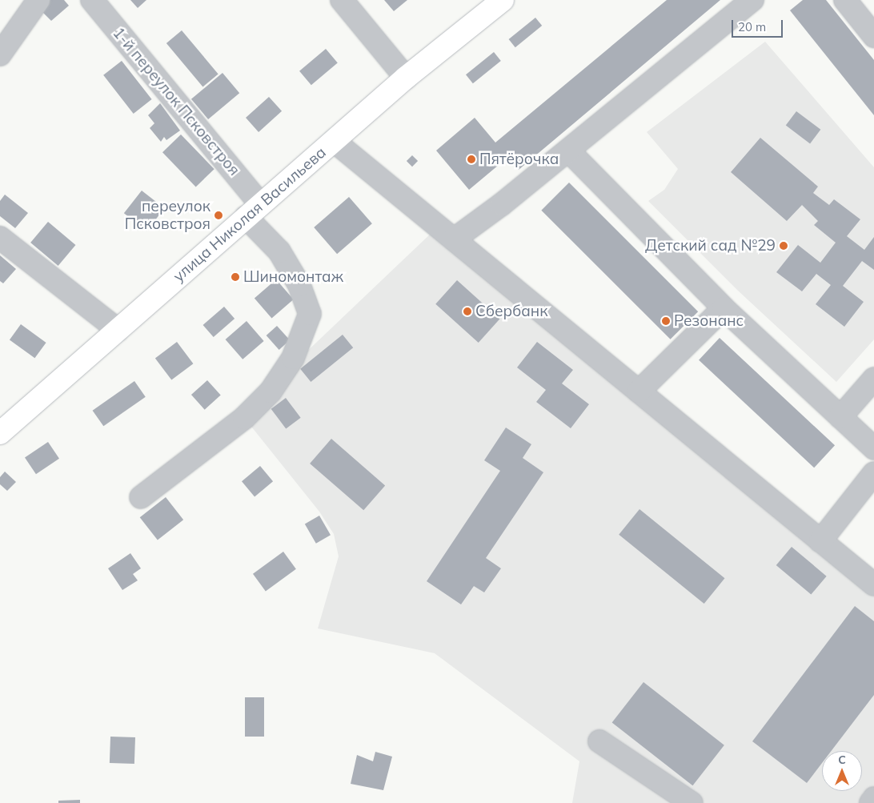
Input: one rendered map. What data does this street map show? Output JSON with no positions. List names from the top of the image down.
{
  "streets": {
    "main road": ["улица Николая Васильева"],
    "street": ["1-й переулок Псковстроя"]
  },
  "crossings": [
    ["1-й переулок Псковстроя", "улица Николая Васильева"]
  ],
  "places": [
    "Пятёрочка",
    "переулок Псковстроя",
    "Детский сад №29",
    "Шиномонтаж",
    "Сбербанк",
    "Резонанс"
  ],
  "scale_bar": "20 m",
  "north": "top"
}
